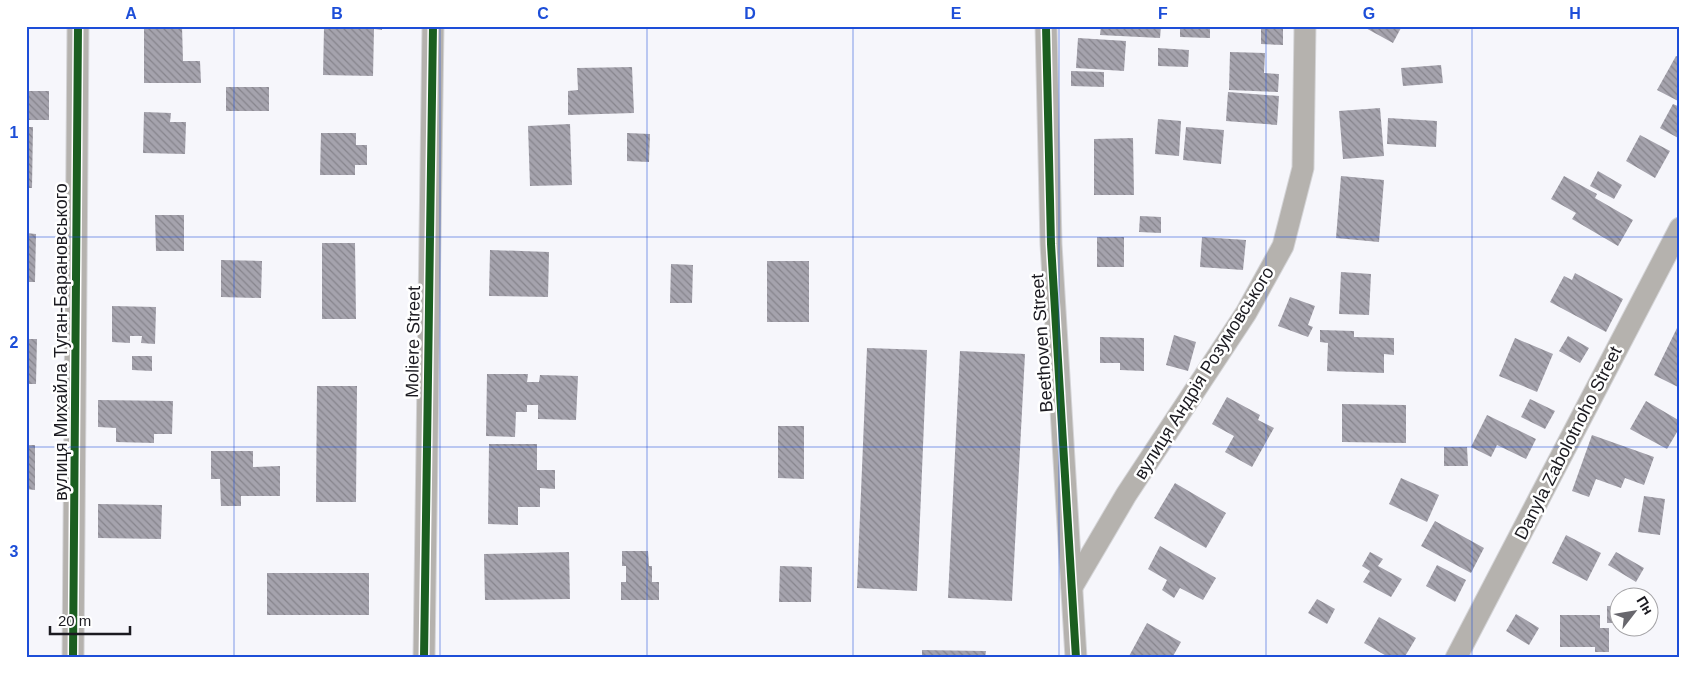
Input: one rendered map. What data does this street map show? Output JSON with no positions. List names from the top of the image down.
{
  "streets": {
    "street": [
      "вулиця Михайла Туган-Барановського",
      "Moliere Street",
      "Beethoven Street",
      "вулиця Андрія Розумовського",
      "Danyla Zabolotnoho Street"
    ]
  },
  "crossings": [
    ["Beethoven Street", "вулиця Андрія Розумовського"]
  ],
  "scale_bar": "20 m",
  "north": "top right",
  "grid": {
    "columns": [
      "A",
      "B",
      "C",
      "D",
      "E",
      "F",
      "G",
      "H"
    ],
    "rows": ["1", "2", "3"]
  }
}
